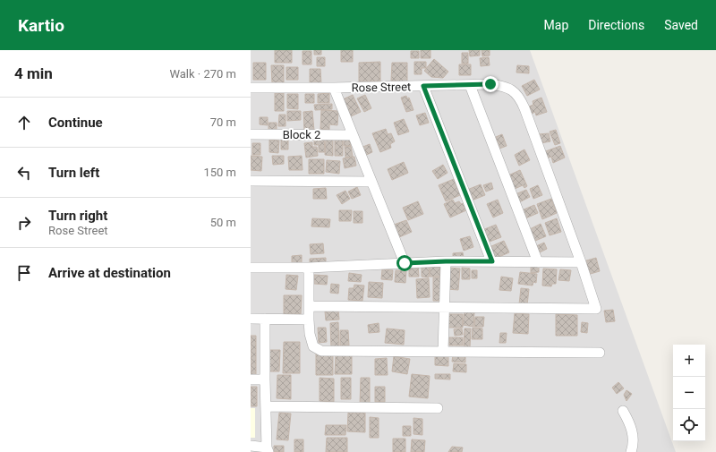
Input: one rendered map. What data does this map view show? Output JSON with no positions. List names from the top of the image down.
{
  "streets": {
    "street": ["Rose Street", "Block 2"]
  },
  "page": {
    "header": "Kartio",
    "nav": ["Map", "Directions", "Saved"],
    "heading": ["4 min", "Walk · 270 m"],
    "list": [
      ["Continue", "70 m"],
      ["Turn left", "150 m"],
      ["Turn right", "Rose Street", "50 m"],
      "Arrive at destination"
    ],
    "map_buttons": ["+", "−"]
  }
}
